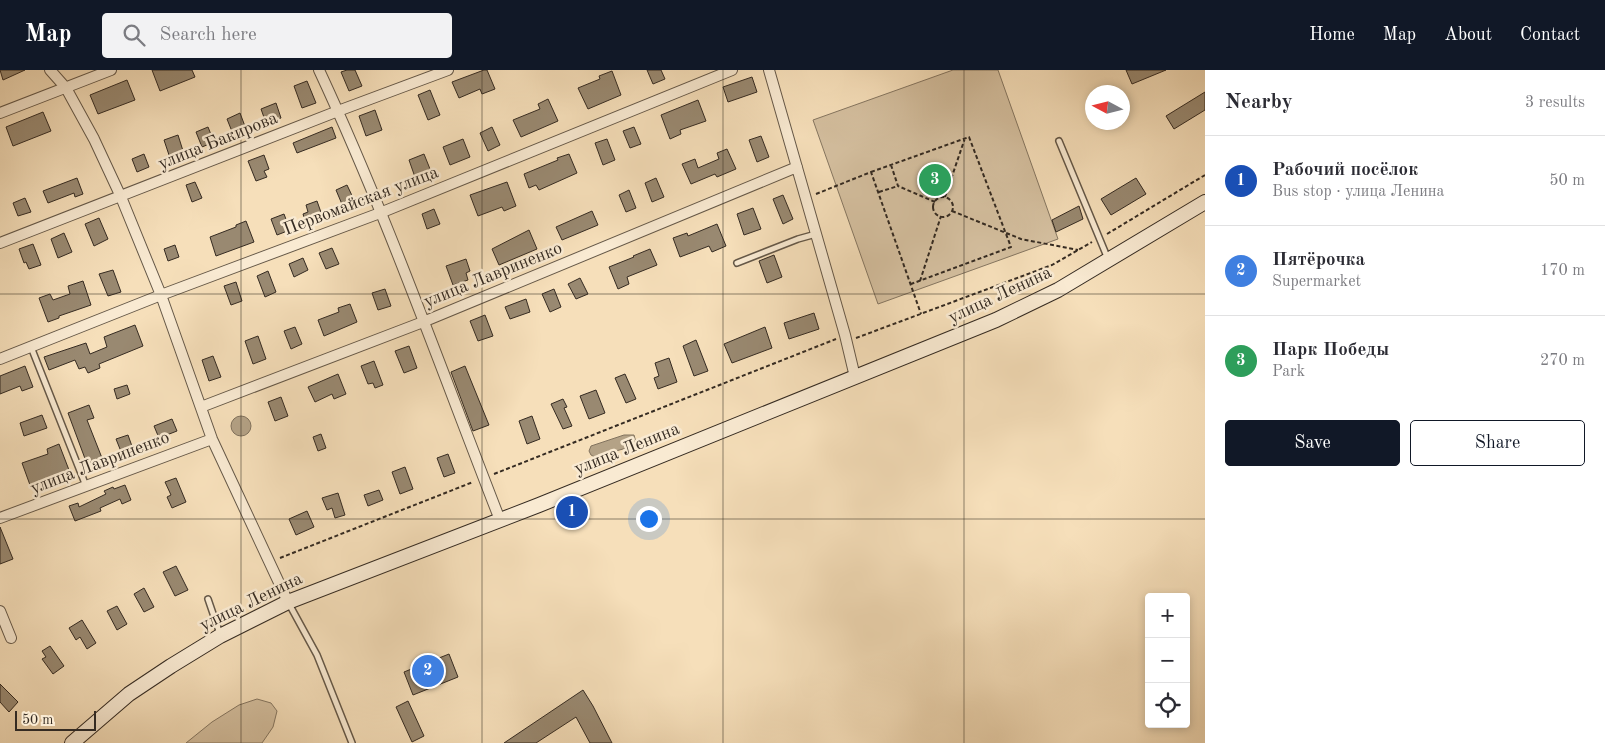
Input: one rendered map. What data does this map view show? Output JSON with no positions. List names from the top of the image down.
{
  "streets": {
    "main road": ["улица Ленина"],
    "street": ["улица Бакирова", "Первомайская улица", "улица Лавриненко"]
  },
  "scale_bar": "50 m",
  "north": "left",
  "page": {
    "header": "Map",
    "search": "Search here",
    "nav": [
      "Home",
      "Map",
      "About",
      "Contact"
    ],
    "heading": ["Nearby", "3 results"],
    "list": [
      {
        "mark": "1",
        "name": "Рабочий посёлок",
        "note": "Bus stop · улица Ленина",
        "value": "50 m"
      },
      {
        "mark": "2",
        "name": "Пятёрочка",
        "note": "Supermarket",
        "value": "170 m"
      },
      {
        "mark": "3",
        "name": "Парк Победы",
        "note": "Park",
        "value": "270 m"
      }
    ],
    "pins": ["3", "1", "2"],
    "buttons": ["Save", "Share"],
    "map_buttons": ["+", "−"],
    "scale": "50 m"
  }
}
